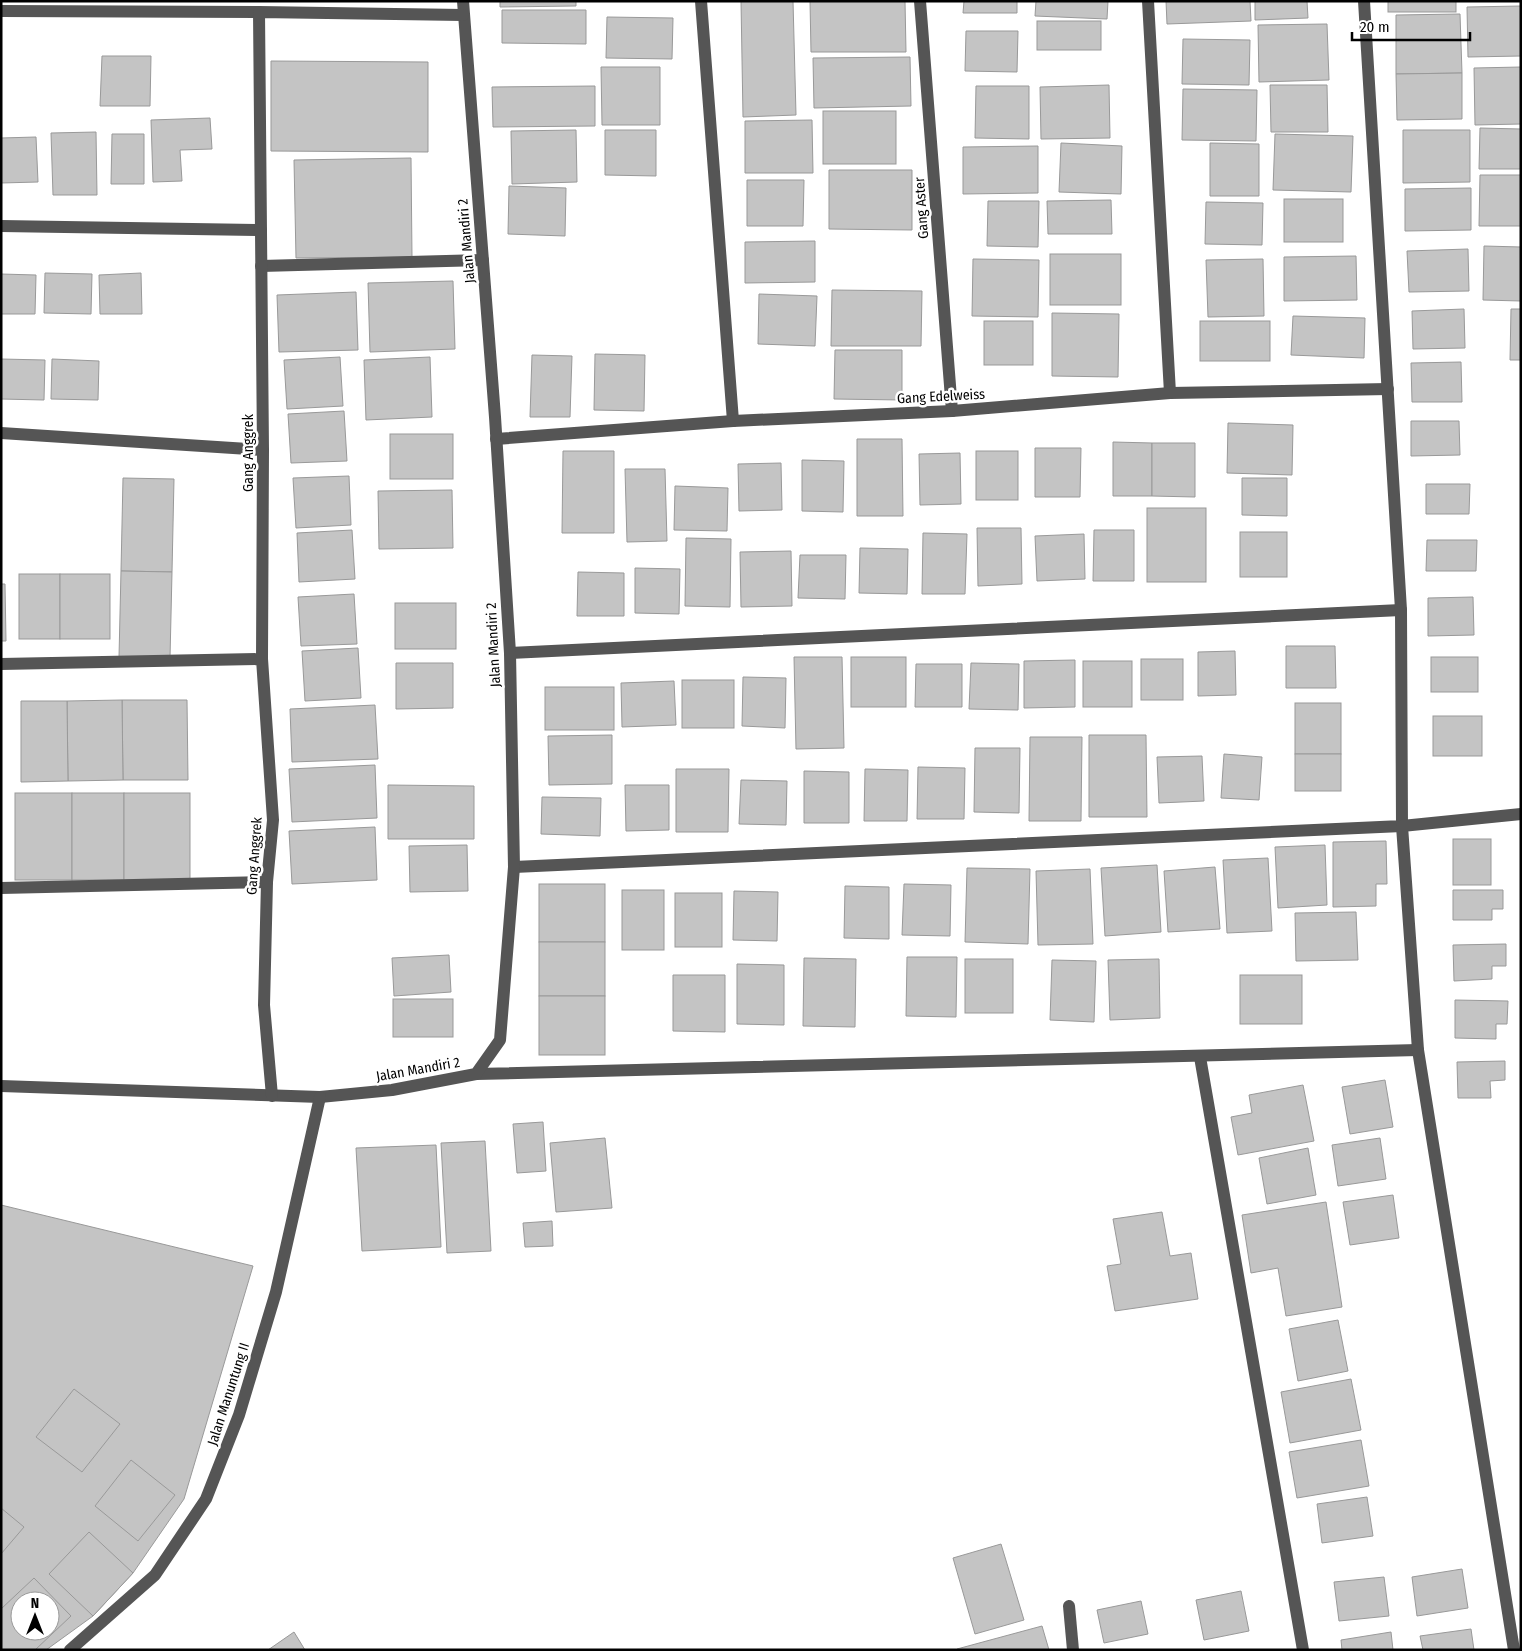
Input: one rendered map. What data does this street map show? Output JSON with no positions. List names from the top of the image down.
{
  "streets": {
    "street": [
      "Gang Aster",
      "Jalan Mandiri 2",
      "Gang Edelweiss",
      "Gang Anggrek",
      "Jalan Manuntung II"
    ]
  },
  "crossings": [
    ["Gang Aster", "Gang Edelweiss"],
    ["Jalan Mandiri 2", "Gang Edelweiss"],
    ["Jalan Mandiri 2", "Gang Anggrek"],
    ["Jalan Mandiri 2", "Jalan Manuntung II"]
  ],
  "scale_bar": "20 m",
  "north": "top"
}
